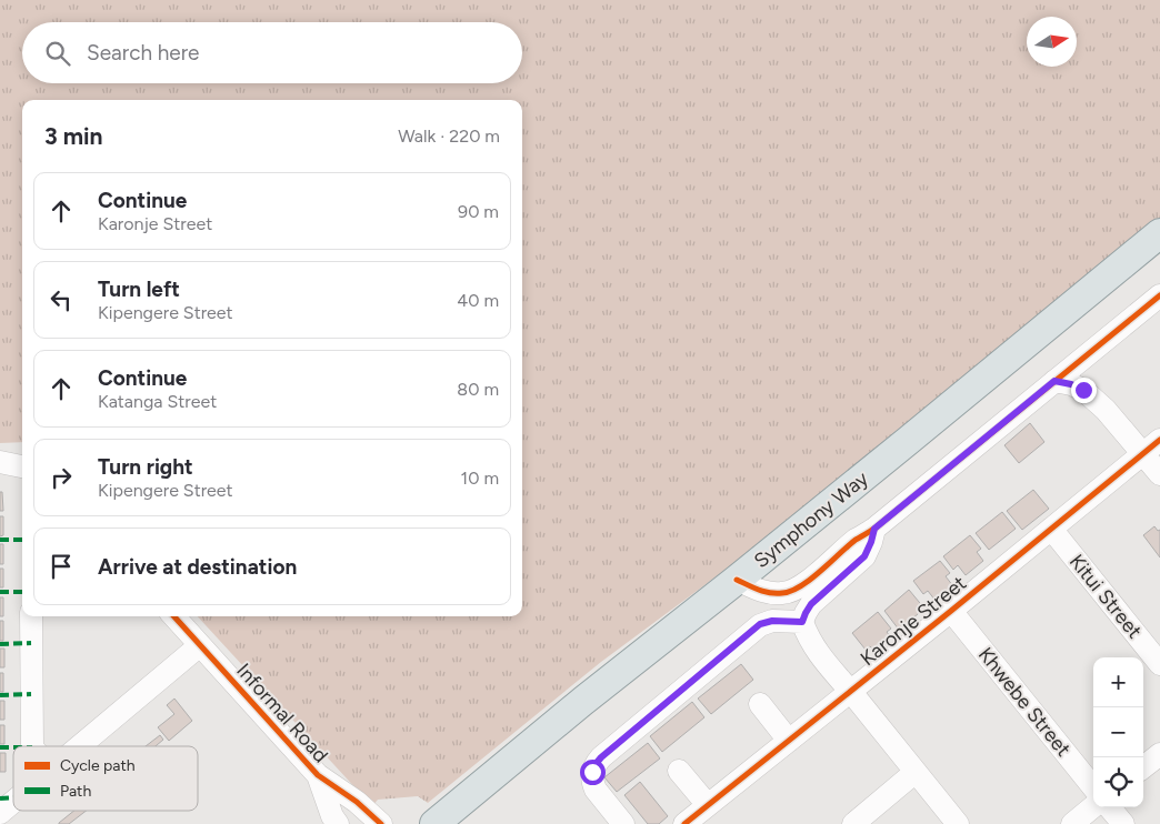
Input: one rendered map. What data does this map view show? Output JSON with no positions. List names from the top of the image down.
{
  "streets": {
    "main road": ["Symphony Way"],
    "street": [
      "Kitui Street",
      "Karonje Street",
      "Khwebe Street",
      "Informal Road"
    ]
  },
  "crossings": [
    ["Kitui Street", "Karonje Street"],
    ["Karonje Street", "Khwebe Street"]
  ],
  "legend": ["Cycle path", "Path"],
  "north": "right",
  "page": {
    "search": "Search here",
    "heading": ["3 min", "Walk · 220 m"],
    "list": [
      ["Continue", "Karonje Street", "90 m"],
      ["Turn left", "Kipengere Street", "40 m"],
      ["Continue", "Katanga Street", "80 m"],
      ["Turn right", "Kipengere Street", "10 m"],
      "Arrive at destination"
    ],
    "map_buttons": ["+", "−"]
  }
}
